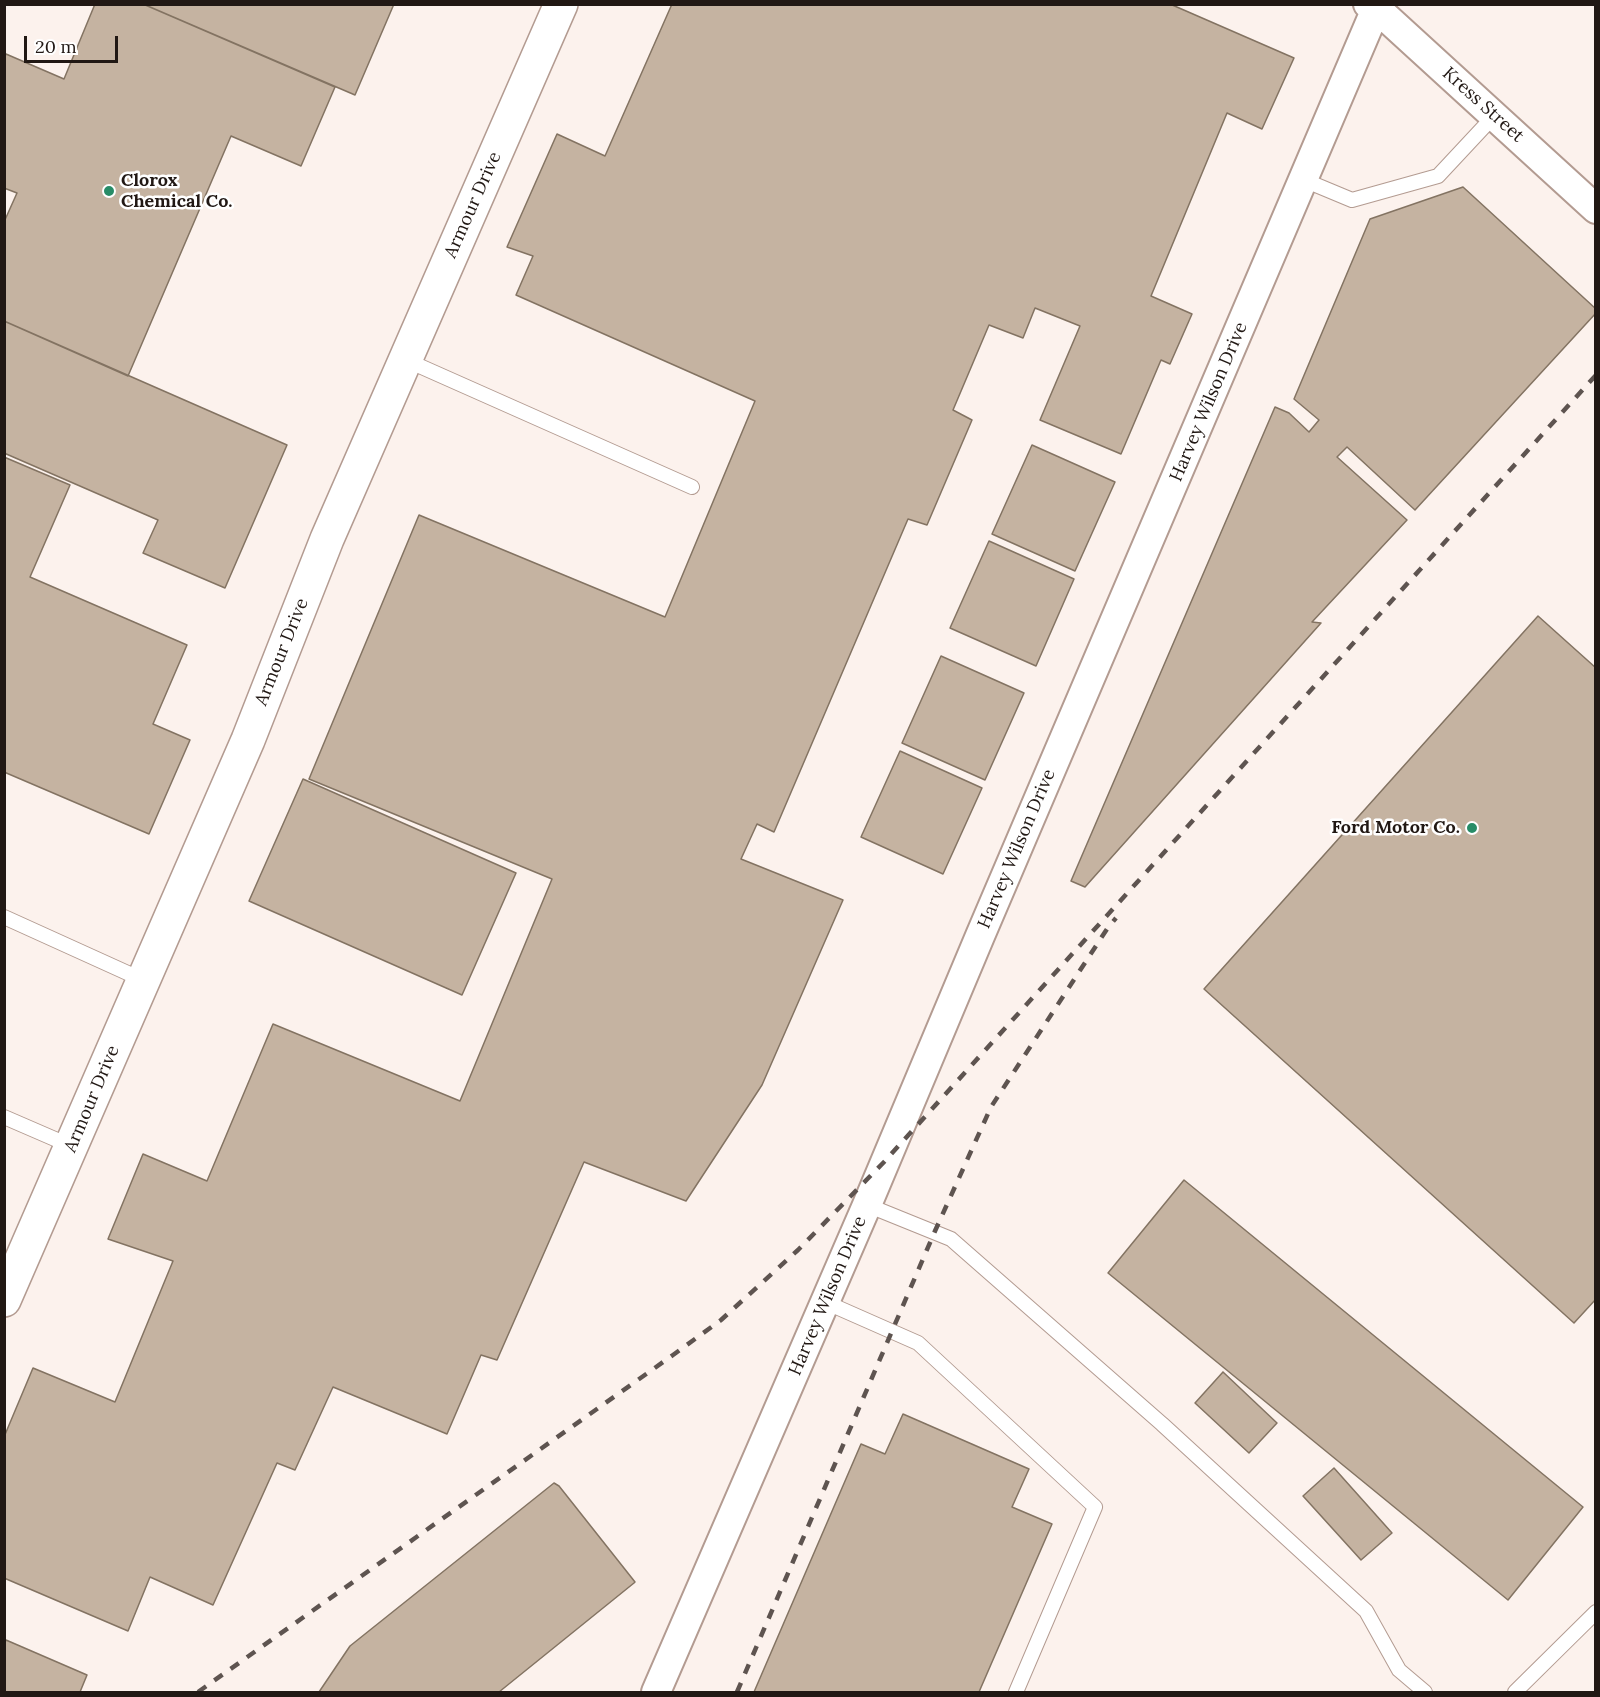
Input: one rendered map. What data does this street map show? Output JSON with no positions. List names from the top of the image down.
{
  "streets": {
    "street": ["Kress Street", "Armour Drive", "Harvey Wilson Drive"]
  },
  "crossings": [
    ["Kress Street", "Harvey Wilson Drive"]
  ],
  "places": ["Clorox Chemical Co.", "Ford Motor Co."],
  "scale_bar": "20 m"
}
